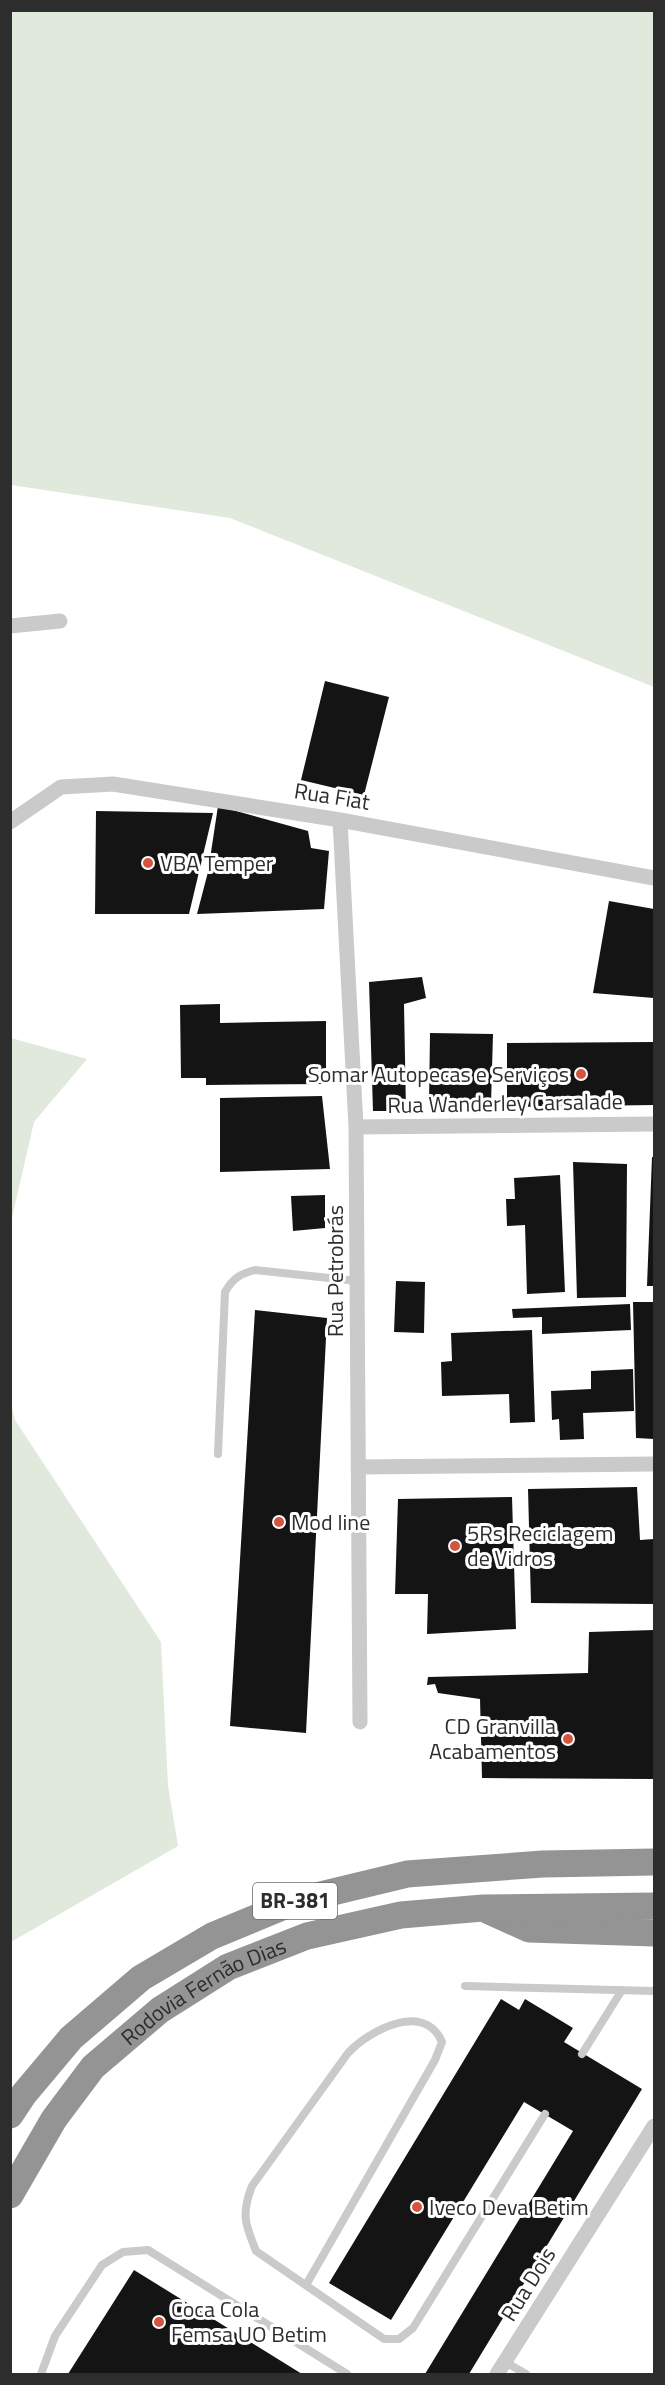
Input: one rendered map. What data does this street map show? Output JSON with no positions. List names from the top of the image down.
{
  "streets": {
    "highway": ["BR-381", "Rodovia Fernão Dias"],
    "street": [
      "Rua Fiat",
      "Rua Wanderley Carsalade",
      "Rua Petrobrás",
      "Rua Dois"
    ]
  },
  "crossings": [
    ["Rua Fiat", "Rua Petrobrás"],
    ["Rua Wanderley Carsalade", "Rua Petrobrás"],
    ["BR-381", "Rodovia Fernão Dias"]
  ],
  "places": [
    "VBA Temper",
    "Somar Autopecas e Serviços",
    "Mod line",
    "5Rs Reciclagem de Vidros",
    "CD Granvilla Acabamentos",
    "Iveco Deva Betim",
    "Coca Cola Femsa UO Betim"
  ]
}
